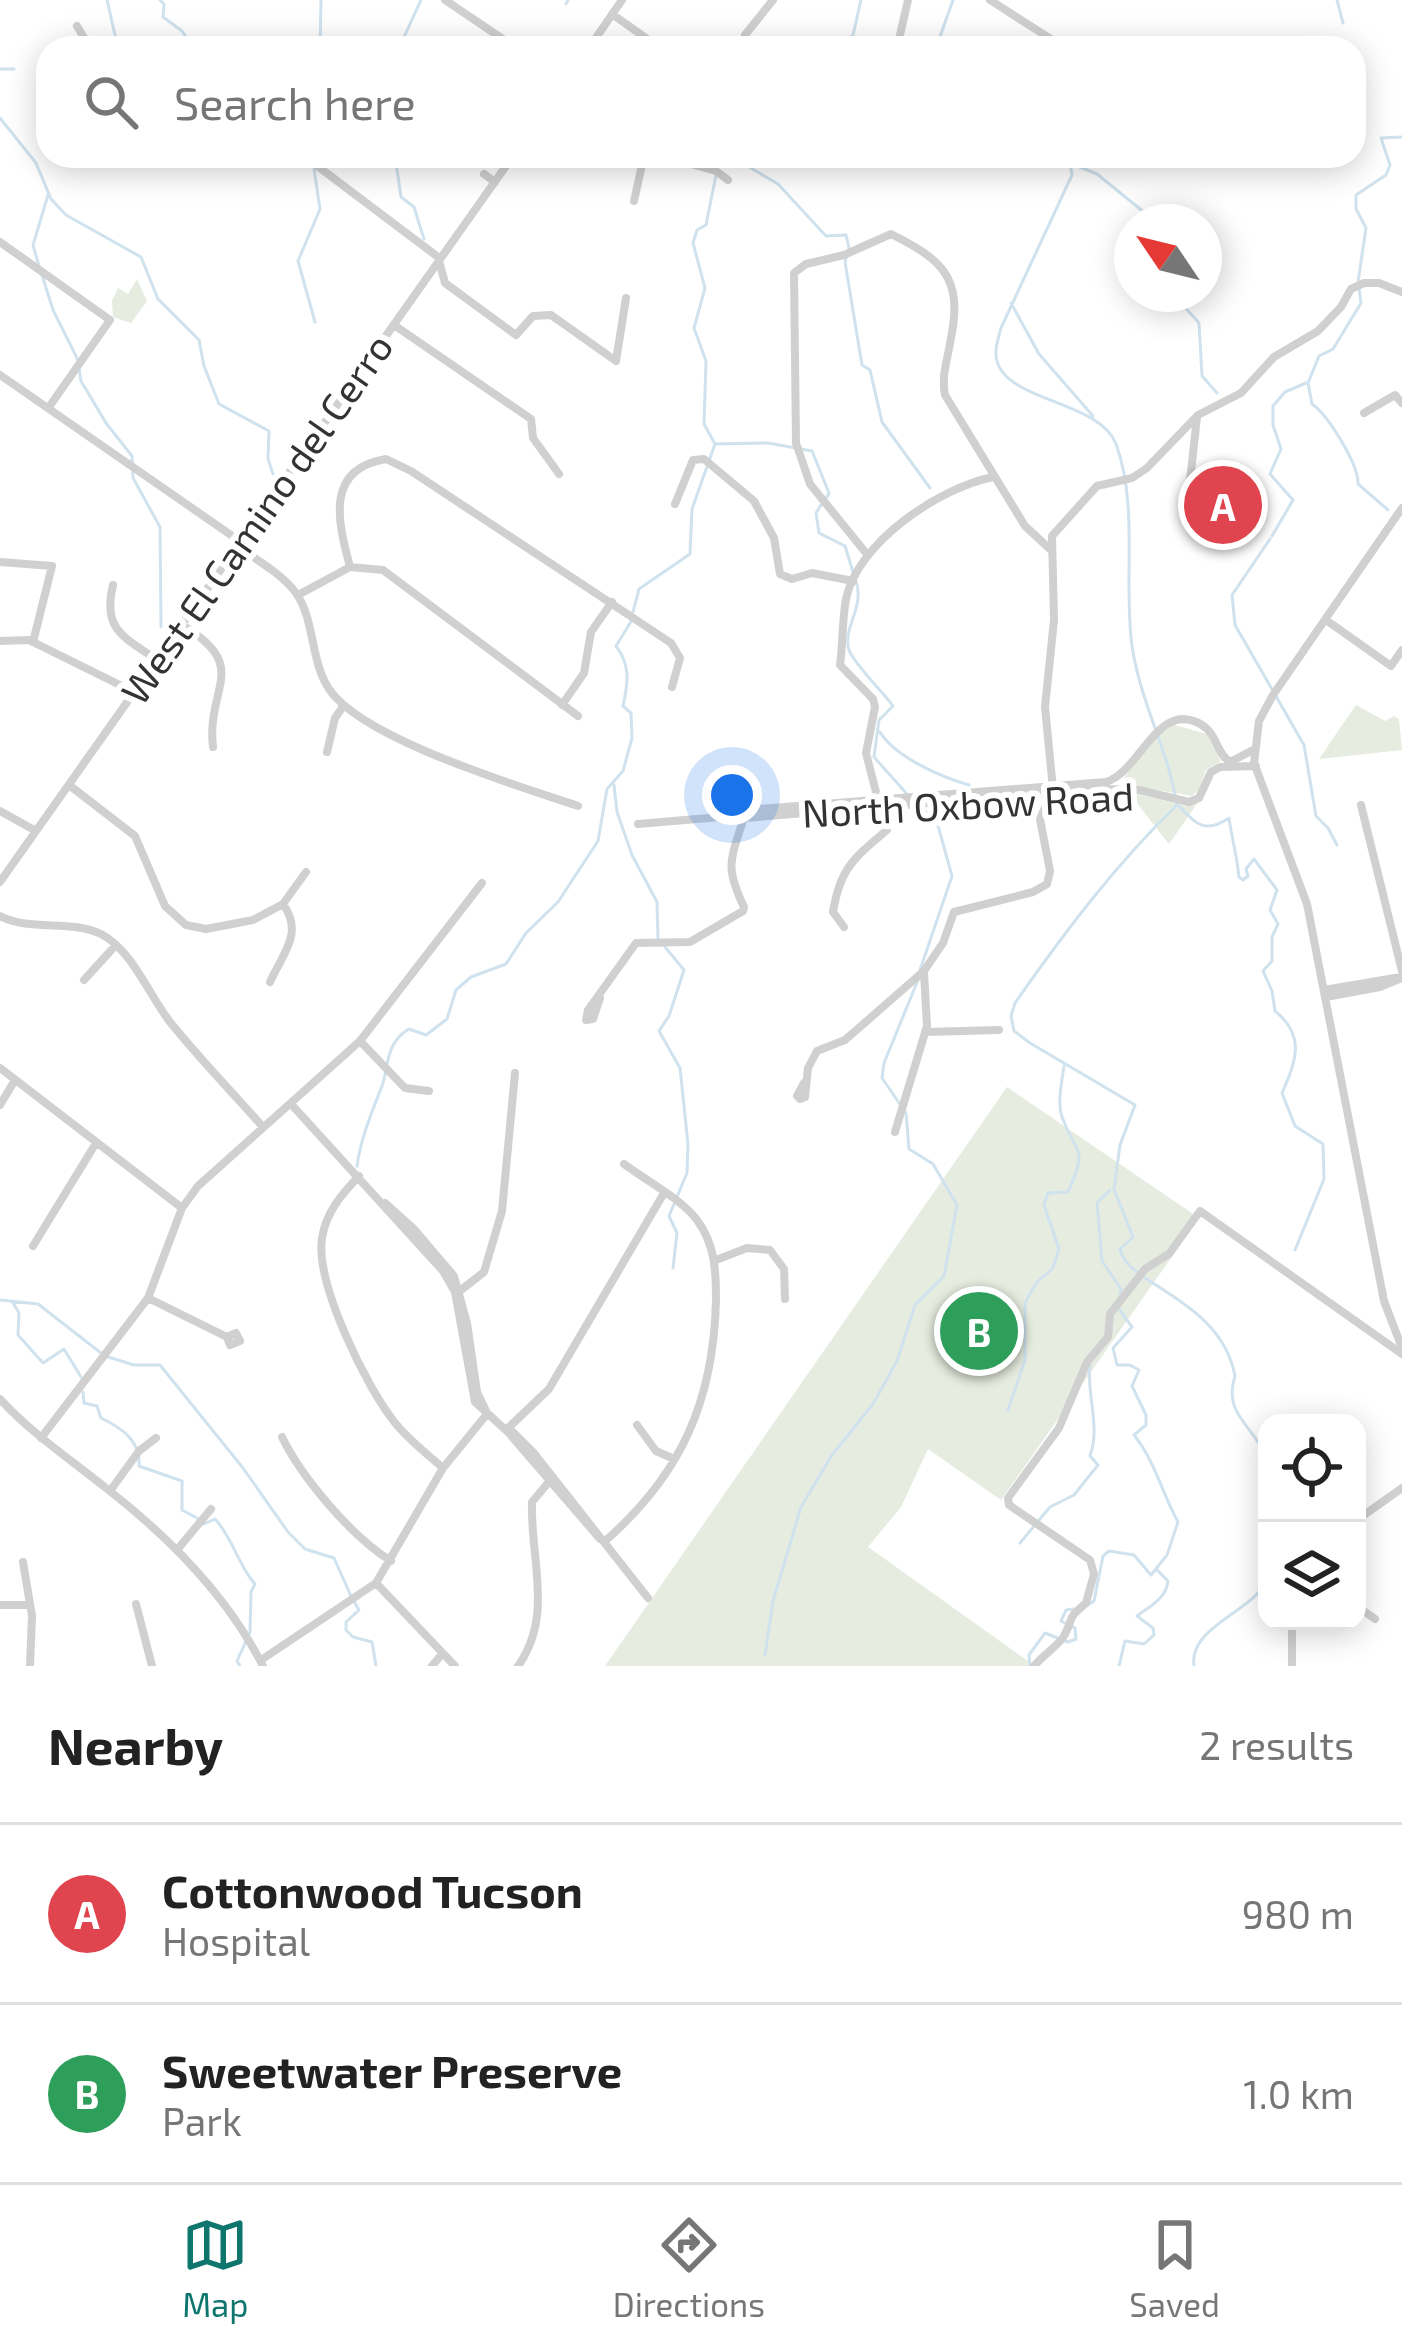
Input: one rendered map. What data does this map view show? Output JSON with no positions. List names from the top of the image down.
{
  "streets": {
    "street": ["West El Camino del Cerro", "North Oxbow Road"]
  },
  "north": "top left",
  "page": {
    "search": "Search here",
    "pins": ["A", "B"],
    "heading": ["Nearby", "2 results"],
    "list": [
      {
        "mark": "A",
        "name": "Cottonwood Tucson",
        "note": "Hospital",
        "value": "980 m"
      },
      {
        "mark": "B",
        "name": "Sweetwater Preserve",
        "note": "Park",
        "value": "1.0 km"
      }
    ],
    "nav": ["Map", "Directions", "Saved"]
  }
}
